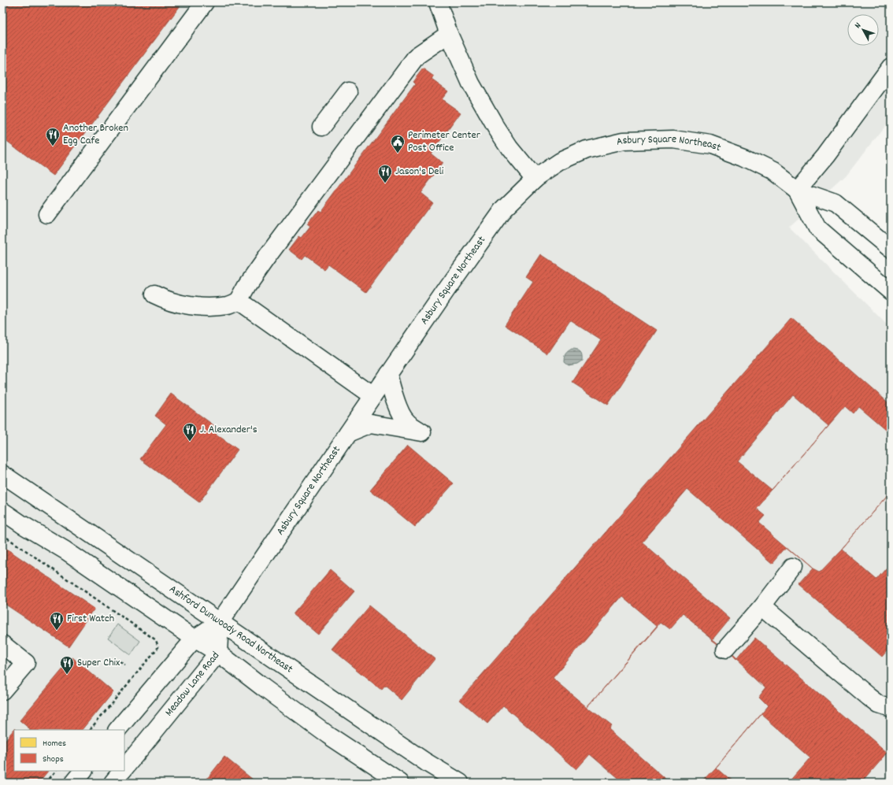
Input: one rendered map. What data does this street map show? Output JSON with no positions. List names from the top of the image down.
{
  "streets": {
    "street": ["Asbury Square Northeast", "Ashford Dunwoody Road Northeast", "Meadow Lane Road"]
  },
  "crossings": [
    ["Asbury Square Northeast", "Ashford Dunwoody Road Northeast"],
    ["Asbury Square Northeast", "Meadow Lane Road"],
    ["Ashford Dunwoody Road Northeast", "Meadow Lane Road"]
  ],
  "places": {
    "restaurant": [
      "Another Broken Egg Cafe",
      "Jason's Deli",
      "J. Alexander's",
      "First Watch",
      "Super Chix"
    ],
    "public building": ["Perimeter Center Post Office"]
  },
  "legend": ["Homes", "Shops"],
  "north": "top left"
}
